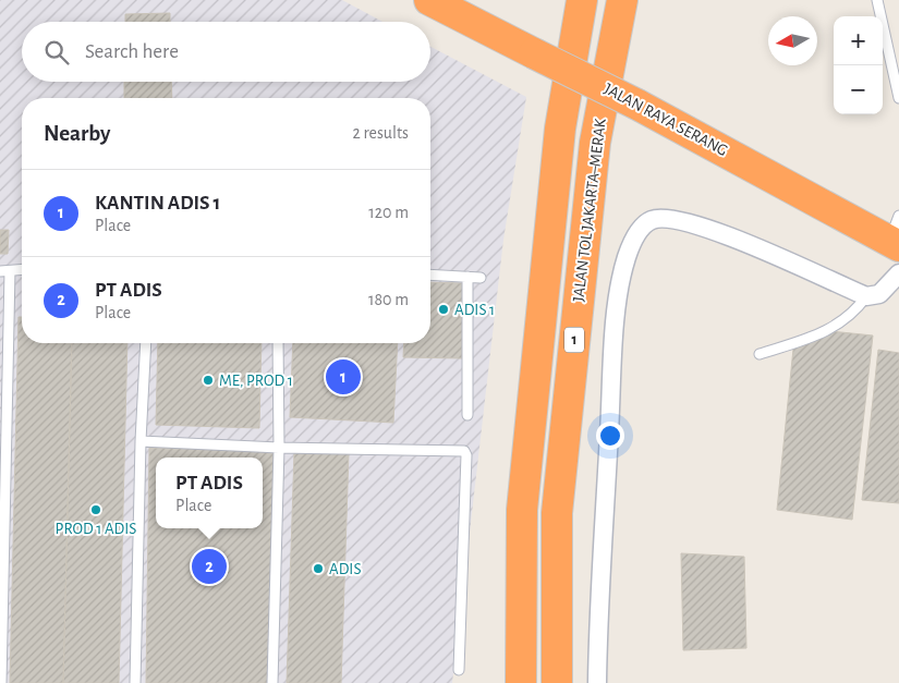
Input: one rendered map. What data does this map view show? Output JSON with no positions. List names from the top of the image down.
{
  "streets": {
    "highway": ["JALAN RAYA SERANG", "JALAN TOL JAKARTA–MERAK", "1"]
  },
  "places": [
    "ADIS 1",
    "ME, PROD 1",
    "PROD 1 ADIS",
    "ADIS"
  ],
  "north": "left",
  "page": {
    "map_buttons": ["+", "−"],
    "search": "Search here",
    "heading": ["Nearby", "2 results"],
    "list": [
      {
        "mark": "1",
        "name": "KANTIN ADIS 1",
        "note": "Place",
        "value": "120 m"
      },
      {
        "mark": "2",
        "name": "PT ADIS",
        "note": "Place",
        "value": "180 m"
      }
    ],
    "pins": ["1", "2"],
    "popup": ["PT ADIS", "Place"]
  }
}
